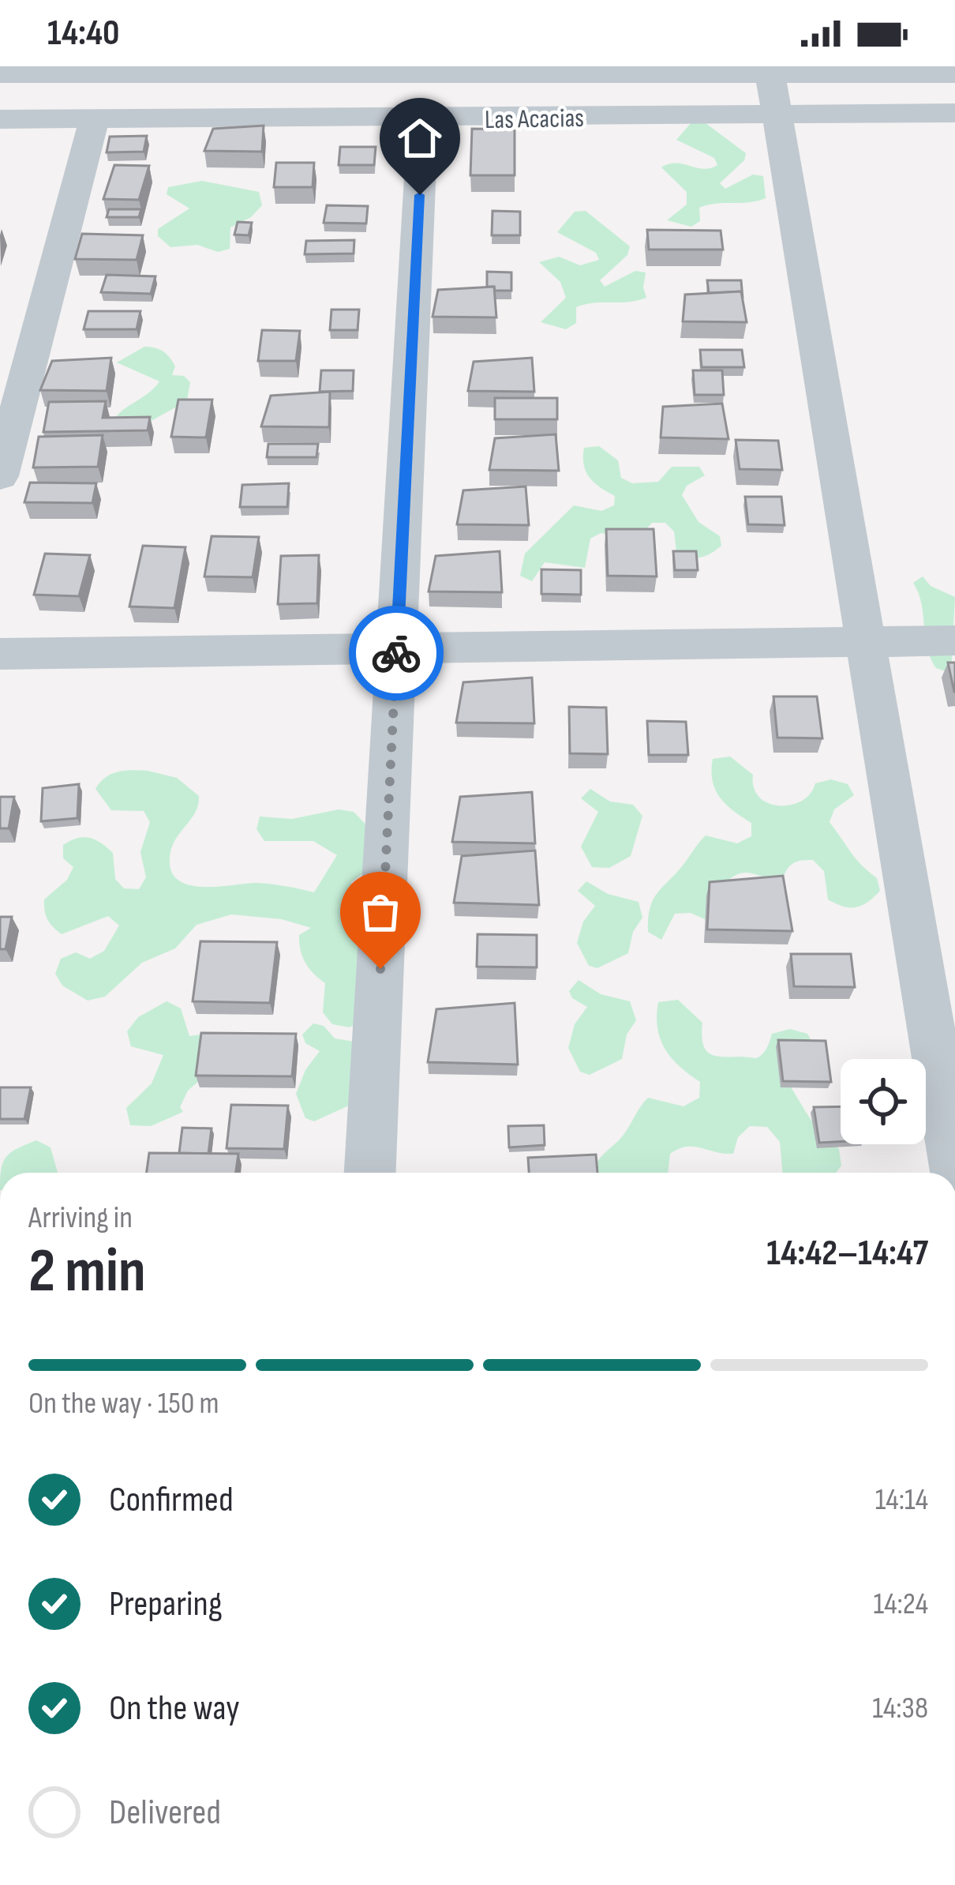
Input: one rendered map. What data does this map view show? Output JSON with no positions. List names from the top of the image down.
{
  "streets": {
    "street": ["Las Acacias"]
  },
  "page": {
    "status": "14:40",
    "heading": ["2 min", "Arriving in", "14:42–14:47"],
    "bar": "On the way · 150 m",
    "list": [
      ["Confirmed", "14:14"],
      ["Preparing", "14:24"],
      ["On the way", "14:38"],
      "Delivered"
    ]
  }
}
